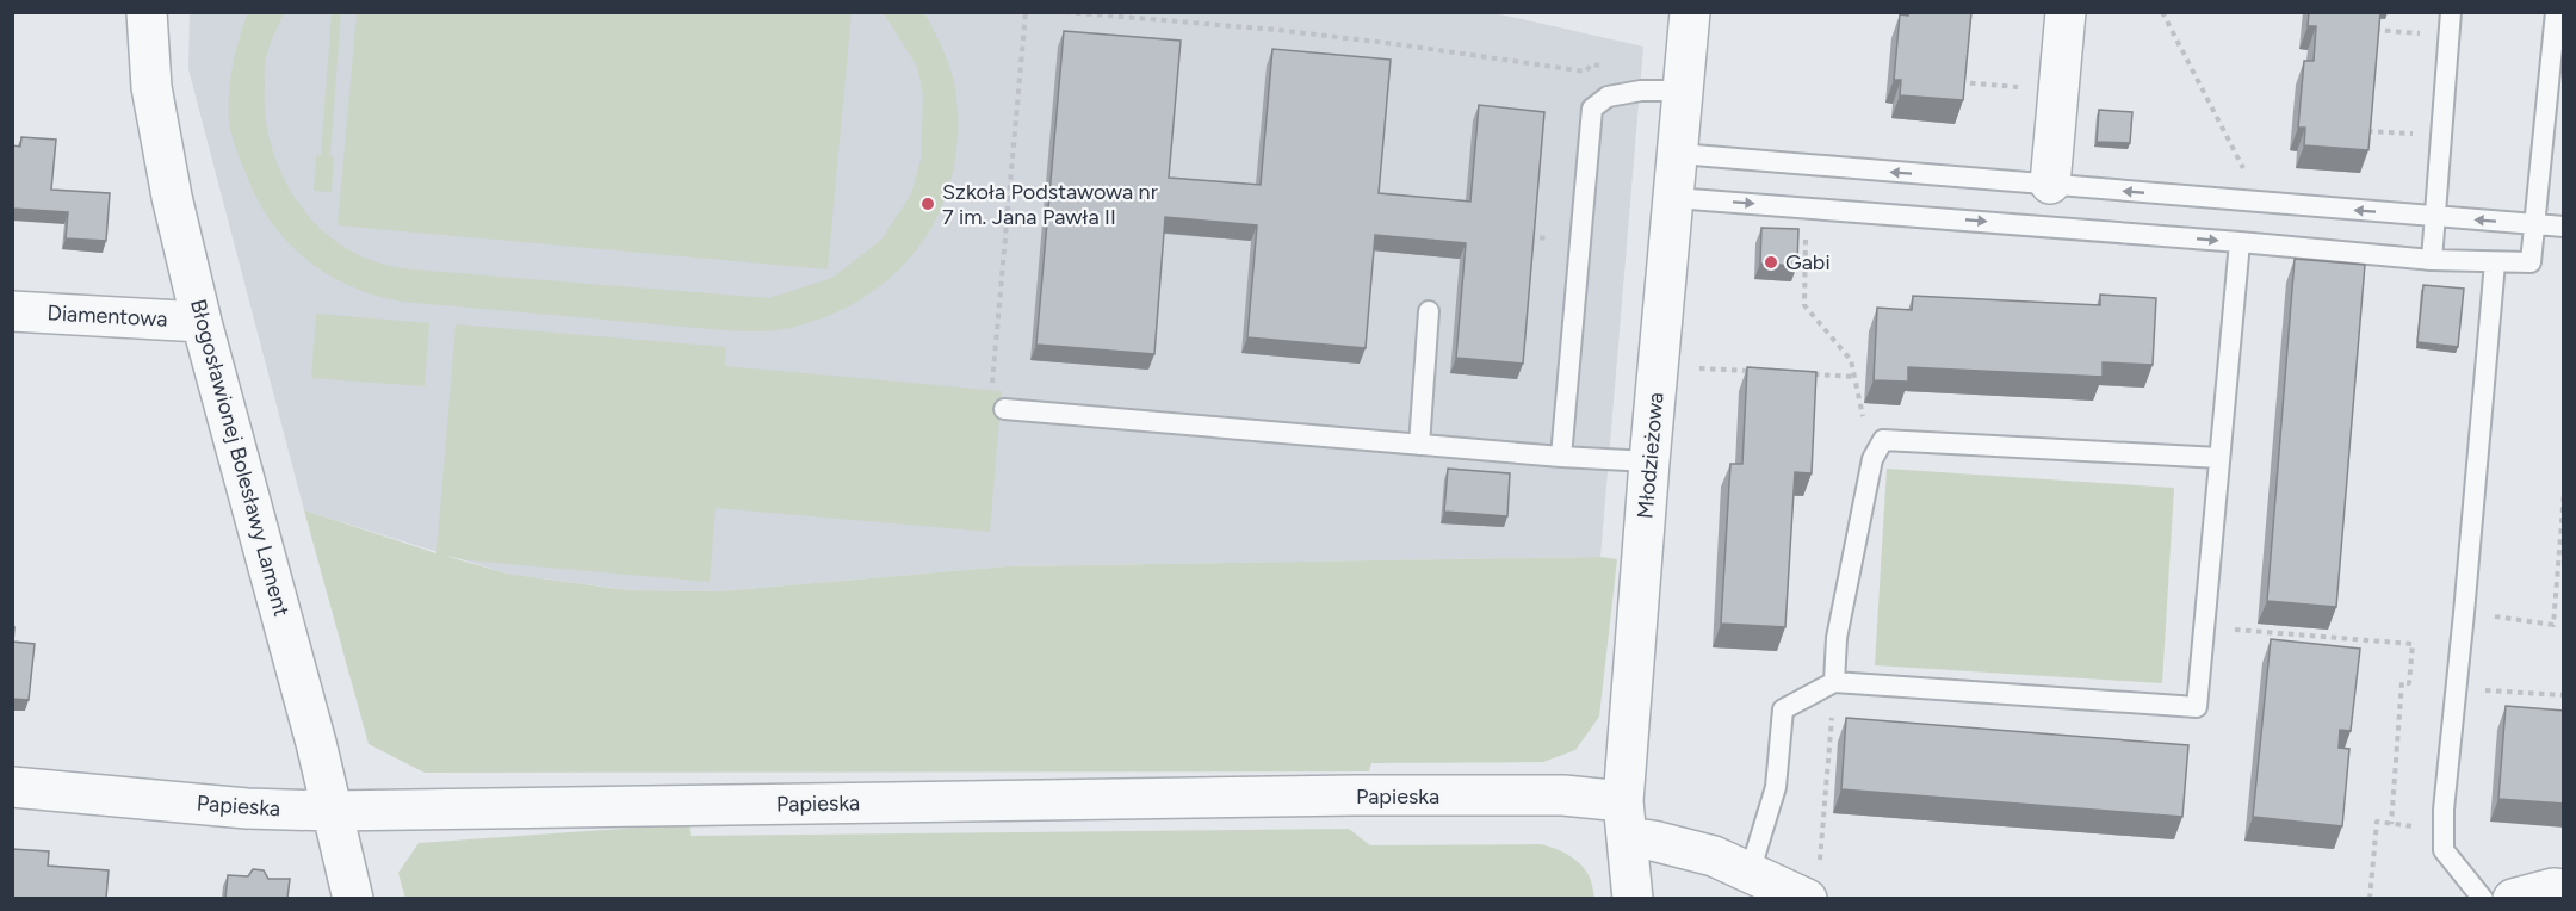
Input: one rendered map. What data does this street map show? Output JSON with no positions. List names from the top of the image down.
{
  "streets": {
    "street": [
      "Diamentowa",
      "Młodzieżowa",
      "Błogosławionej Bolesławy Lament",
      "Papieska"
    ]
  },
  "crossings": [
    ["Diamentowa", "Błogosławionej Bolesławy Lament"],
    ["Młodzieżowa", "Papieska"],
    ["Błogosławionej Bolesławy Lament", "Papieska"]
  ],
  "places": ["Szkoła Podstawowa nr 7 im. Jana Pawła II", "Gabi"]
}
